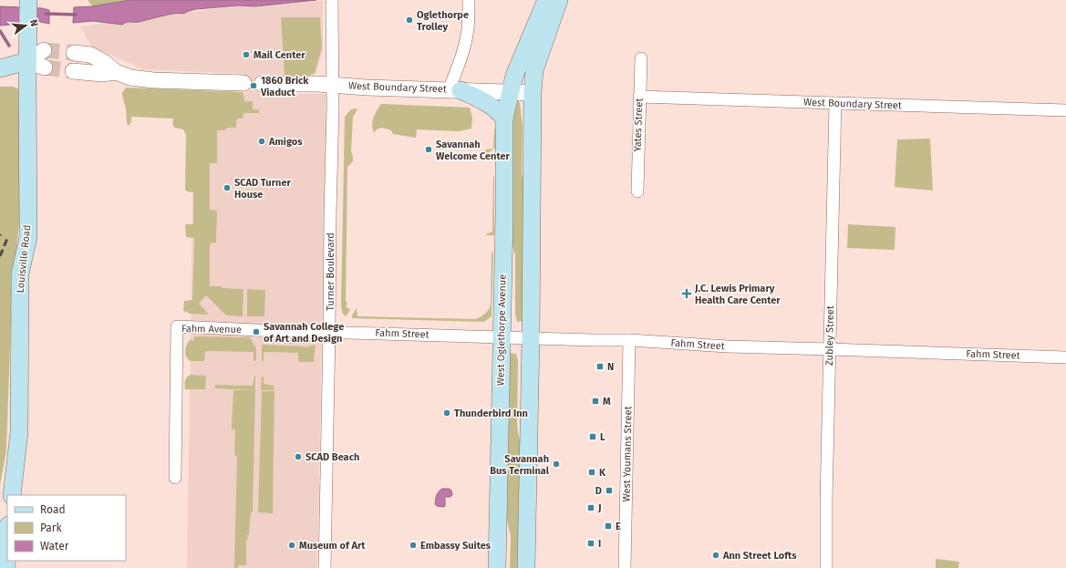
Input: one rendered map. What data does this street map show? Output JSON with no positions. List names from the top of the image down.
{
  "streets": {
    "main road": ["Louisville Road", "West Oglethorpe Avenue"],
    "street": [
      "West Boundary Street",
      "Yates Street",
      "Turner Boulevard",
      "Fahm Avenue",
      "Fahm Street",
      "Zubley Street",
      "West Youmans Street"
    ]
  },
  "crossings": [
    ["West Boundary Street", "Yates Street"],
    ["West Boundary Street", "Turner Boulevard"],
    ["West Boundary Street", "West Oglethorpe Avenue"],
    ["West Boundary Street", "Zubley Street"],
    ["Turner Boulevard", "Fahm Avenue"],
    ["Turner Boulevard", "Fahm Street"],
    ["Fahm Avenue", "Fahm Street"],
    ["West Oglethorpe Avenue", "Fahm Street"],
    ["Fahm Street", "Zubley Street"],
    ["Fahm Street", "West Youmans Street"]
  ],
  "places": {
    "other": [
      "Oglethorpe Trolley",
      "Mail Center",
      "1860 Brick Viaduct",
      "Amigos",
      "Savannah Welcome Center",
      "SCAD Turner House",
      "Savannah College of Art and Design",
      "Thunderbird Inn",
      "SCAD Beach",
      "Savannah Bus Terminal",
      "Museum of Art",
      "Embassy Suites",
      "Ann Street Lofts"
    ],
    "health": ["J.C. Lewis Primary Health Care Center"],
    "transit": [
      "N",
      "M",
      "L",
      "K",
      "D",
      "J",
      "E",
      "I"
    ]
  },
  "legend": ["Road", "Park", "Water"],
  "north": "right"
}
